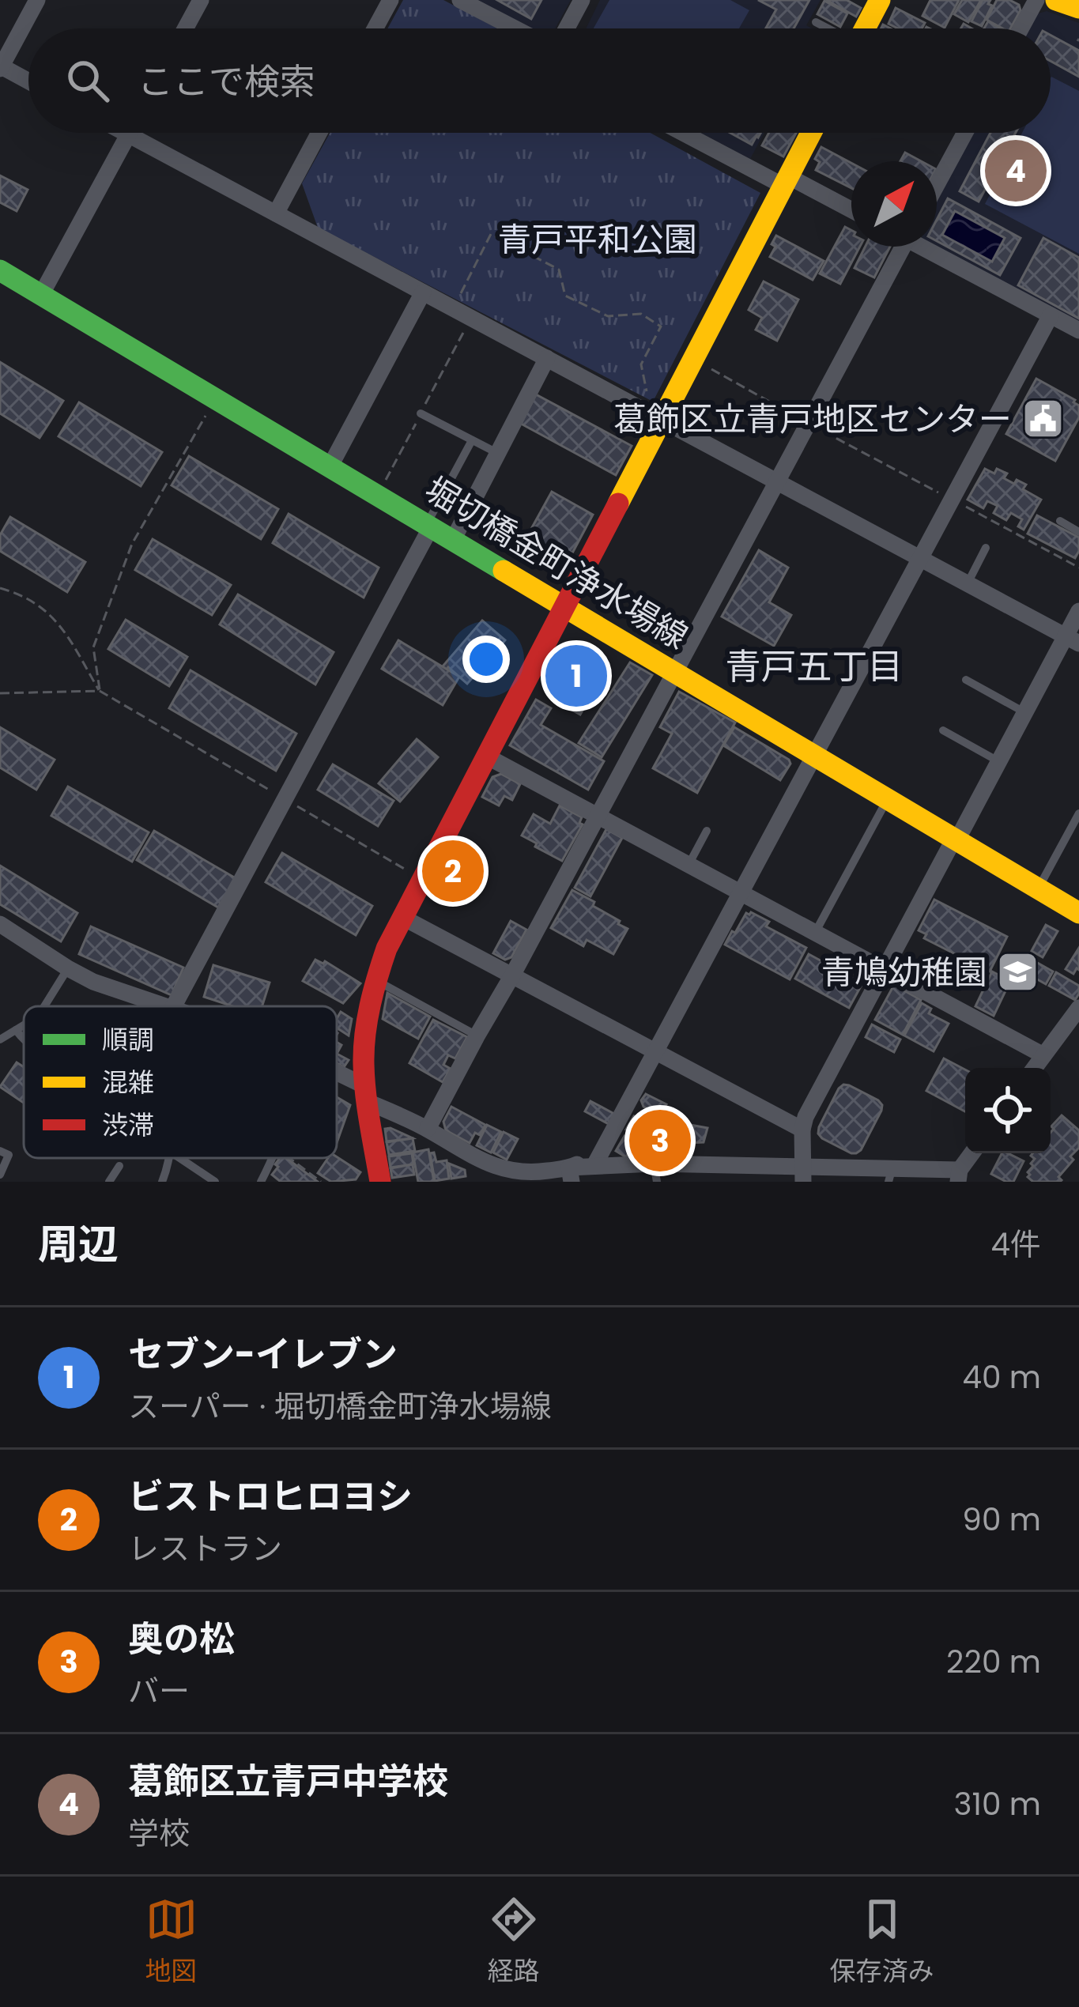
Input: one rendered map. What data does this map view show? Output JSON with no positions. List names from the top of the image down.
{
  "streets": {
    "street": ["堀切橋金町浄水場線"]
  },
  "districts": ["青戸五丁目"],
  "parks": ["青戸平和公園"],
  "places": {
    "public building": ["葛飾区立青戸地区センター"],
    "school or university": ["青鳩幼稚園"]
  },
  "legend": ["順調", "混雑", "渋滞"],
  "north": "top right",
  "page": {
    "search": "ここで検索",
    "pins": [
      "4",
      "1",
      "2",
      "3"
    ],
    "heading": ["周辺", "4件"],
    "list": [
      {
        "mark": "1",
        "name": "セブン-イレブン",
        "note": "スーパー · 堀切橋金町浄水場線",
        "value": "40 m"
      },
      {
        "mark": "2",
        "name": "ビストロヒロヨシ",
        "note": "レストラン",
        "value": "90 m"
      },
      {
        "mark": "3",
        "name": "奥の松",
        "note": "バー",
        "value": "220 m"
      },
      {
        "mark": "4",
        "name": "葛飾区立青戸中学校",
        "note": "学校",
        "value": "310 m"
      }
    ],
    "nav": ["地図", "経路", "保存済み"]
  }
}
